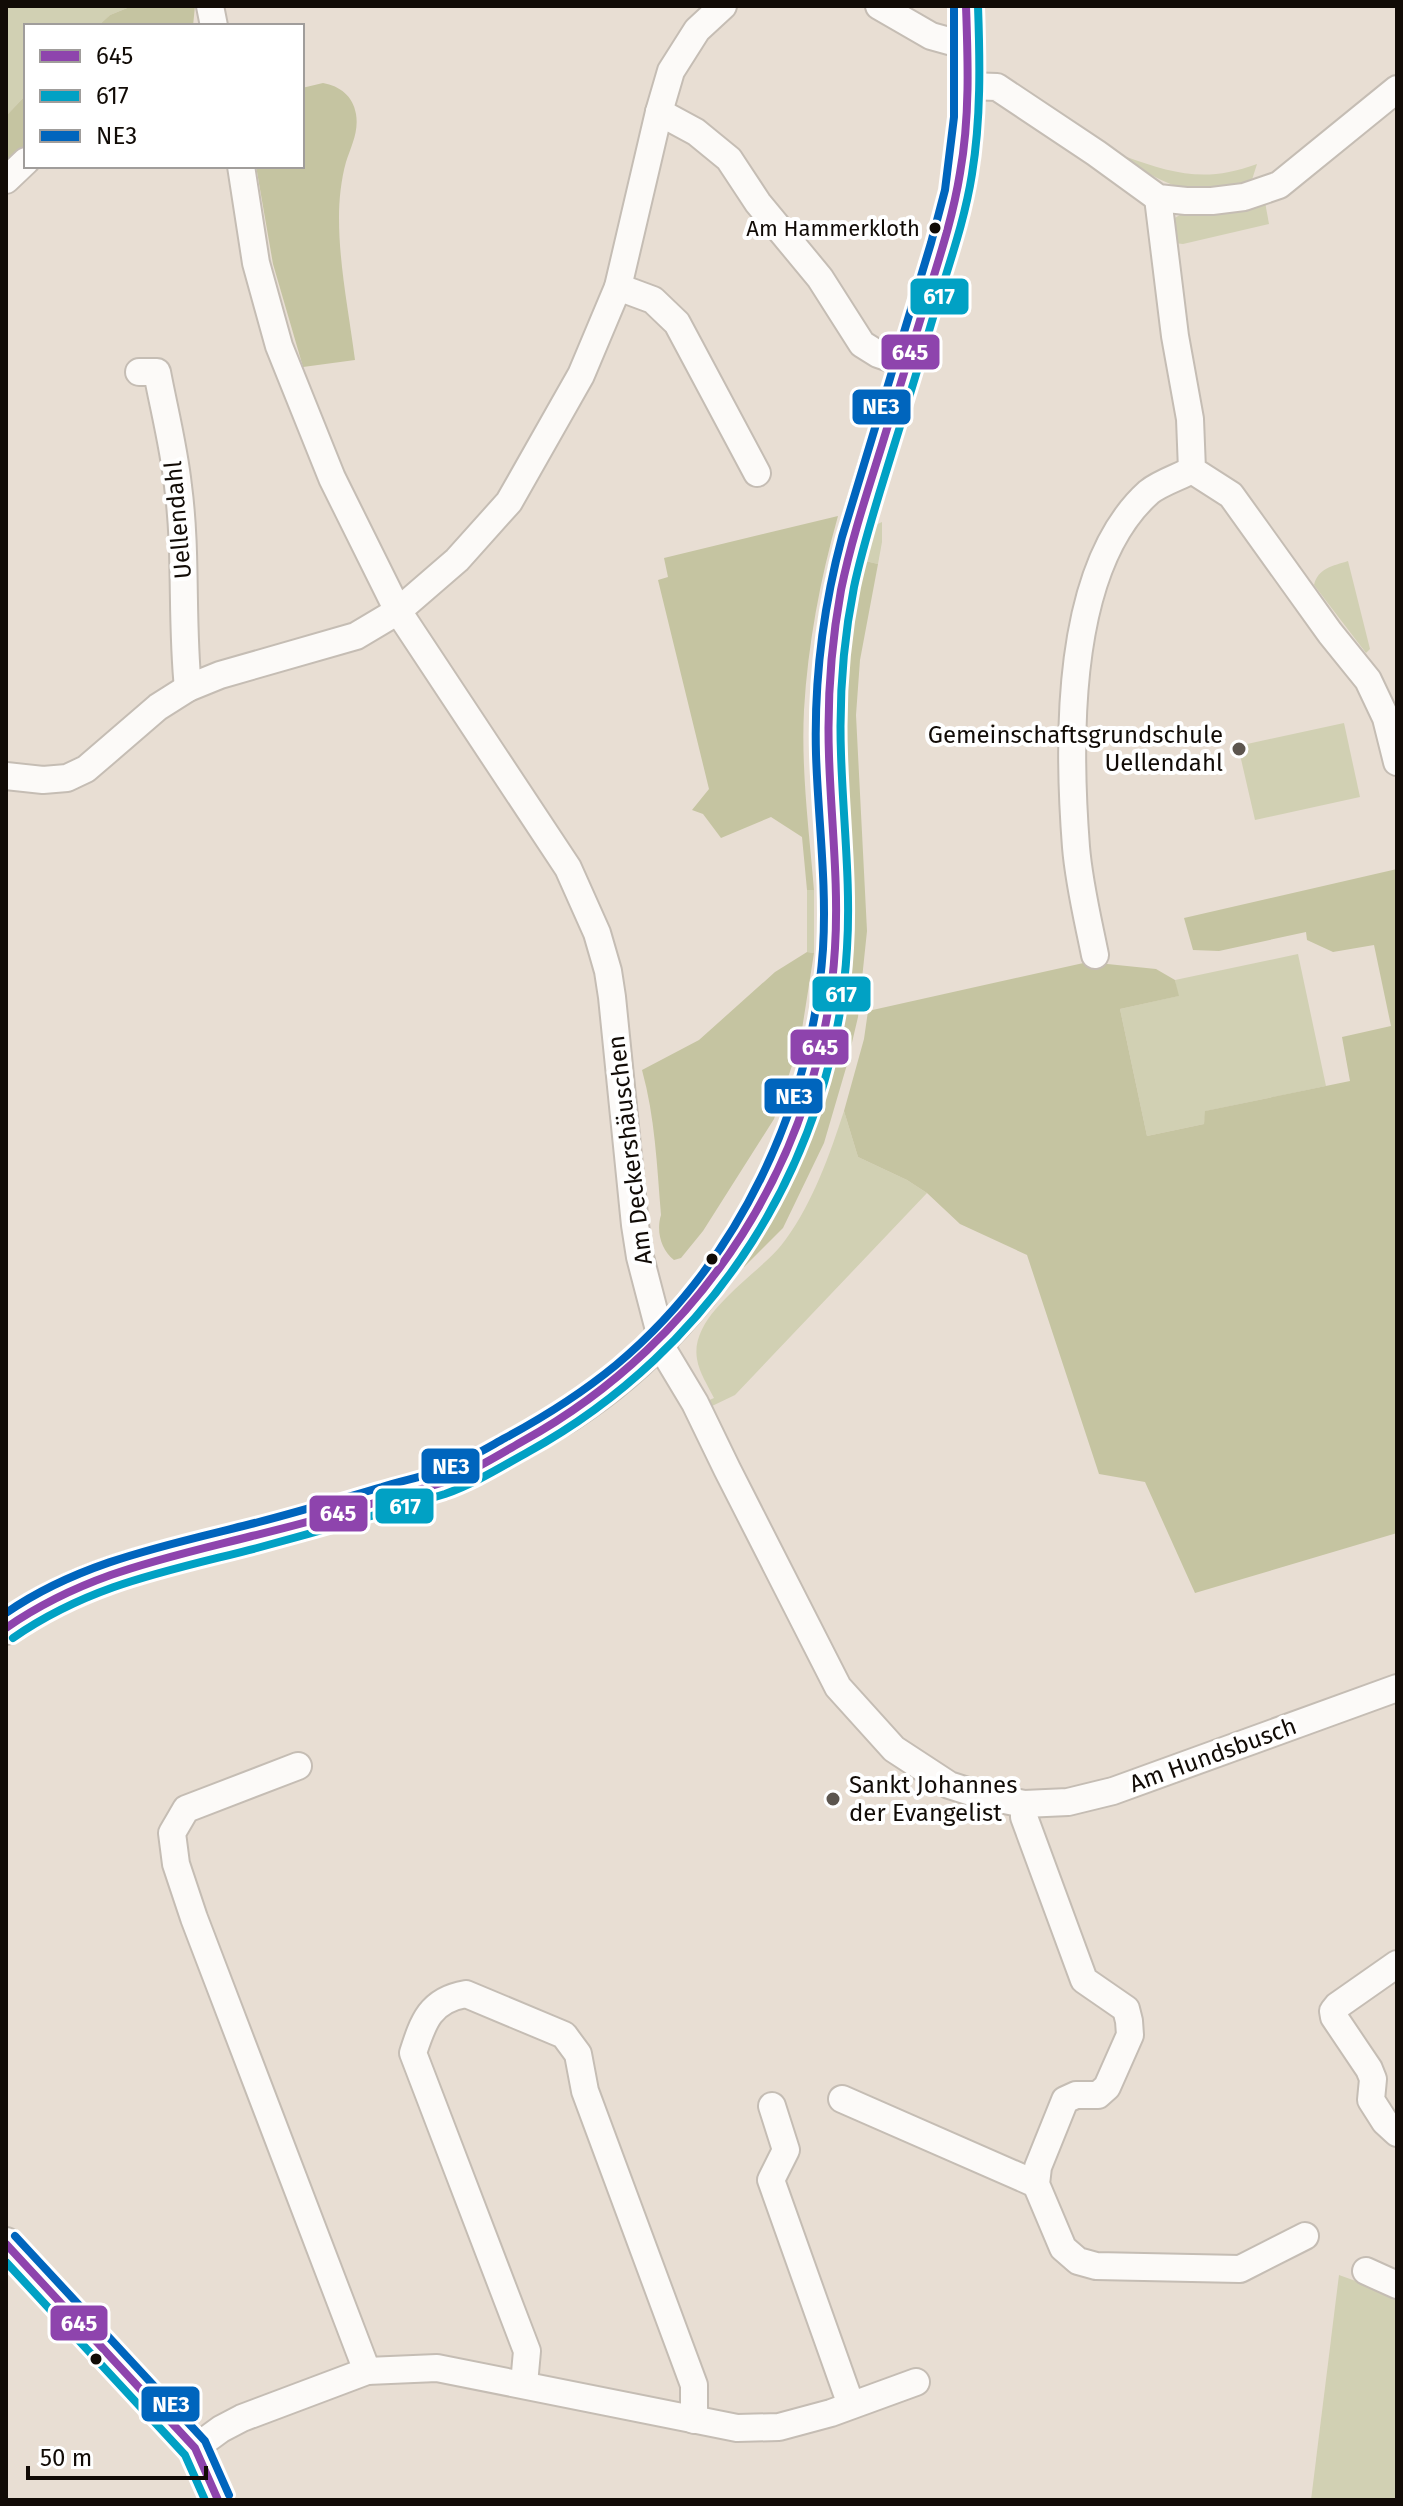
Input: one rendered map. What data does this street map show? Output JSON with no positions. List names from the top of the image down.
{
  "streets": {
    "street": ["Uellendahl", "Am Deckershäuschen", "Am Hundsbusch"]
  },
  "crossings": [
    ["Am Deckershäuschen", "Am Hundsbusch"]
  ],
  "places": ["Am Hammerkloth", "Gemeinschaftsgrundschule Uellendahl", "Sankt Johannes der Evangelist"],
  "lines": ["transit line 645", "transit line 617", "transit line NE3"],
  "legend": ["645", "617", "NE3"],
  "scale_bar": "50 m"
}
